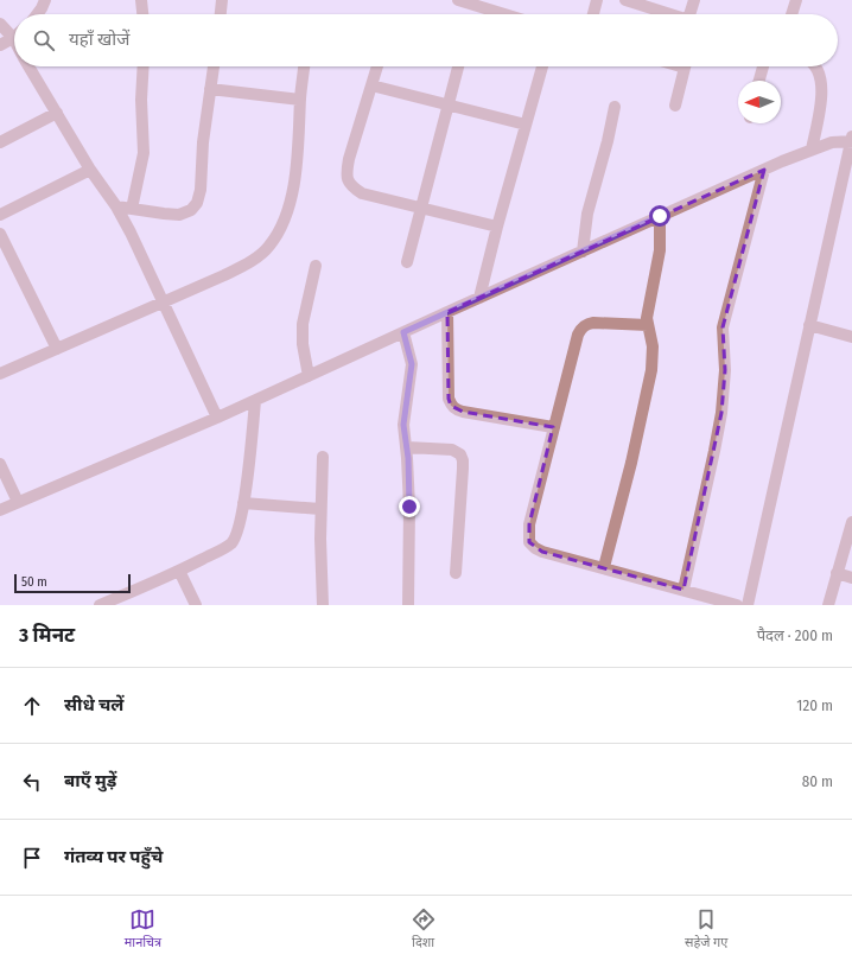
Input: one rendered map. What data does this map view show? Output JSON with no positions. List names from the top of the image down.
{
  "scale_bar": "50 m",
  "north": "left",
  "page": {
    "search": "यहाँ खोजें",
    "scale": "50 m",
    "heading": ["3 मिनट", "पैदल · 200 m"],
    "list": [
      ["सीधे चलें", "120 m"],
      ["बाएँ मुड़ें", "80 m"],
      "गंतव्य पर पहुँचे"
    ],
    "nav": ["मानचित्र", "दिशा", "सहेजे गए"]
  }
}
